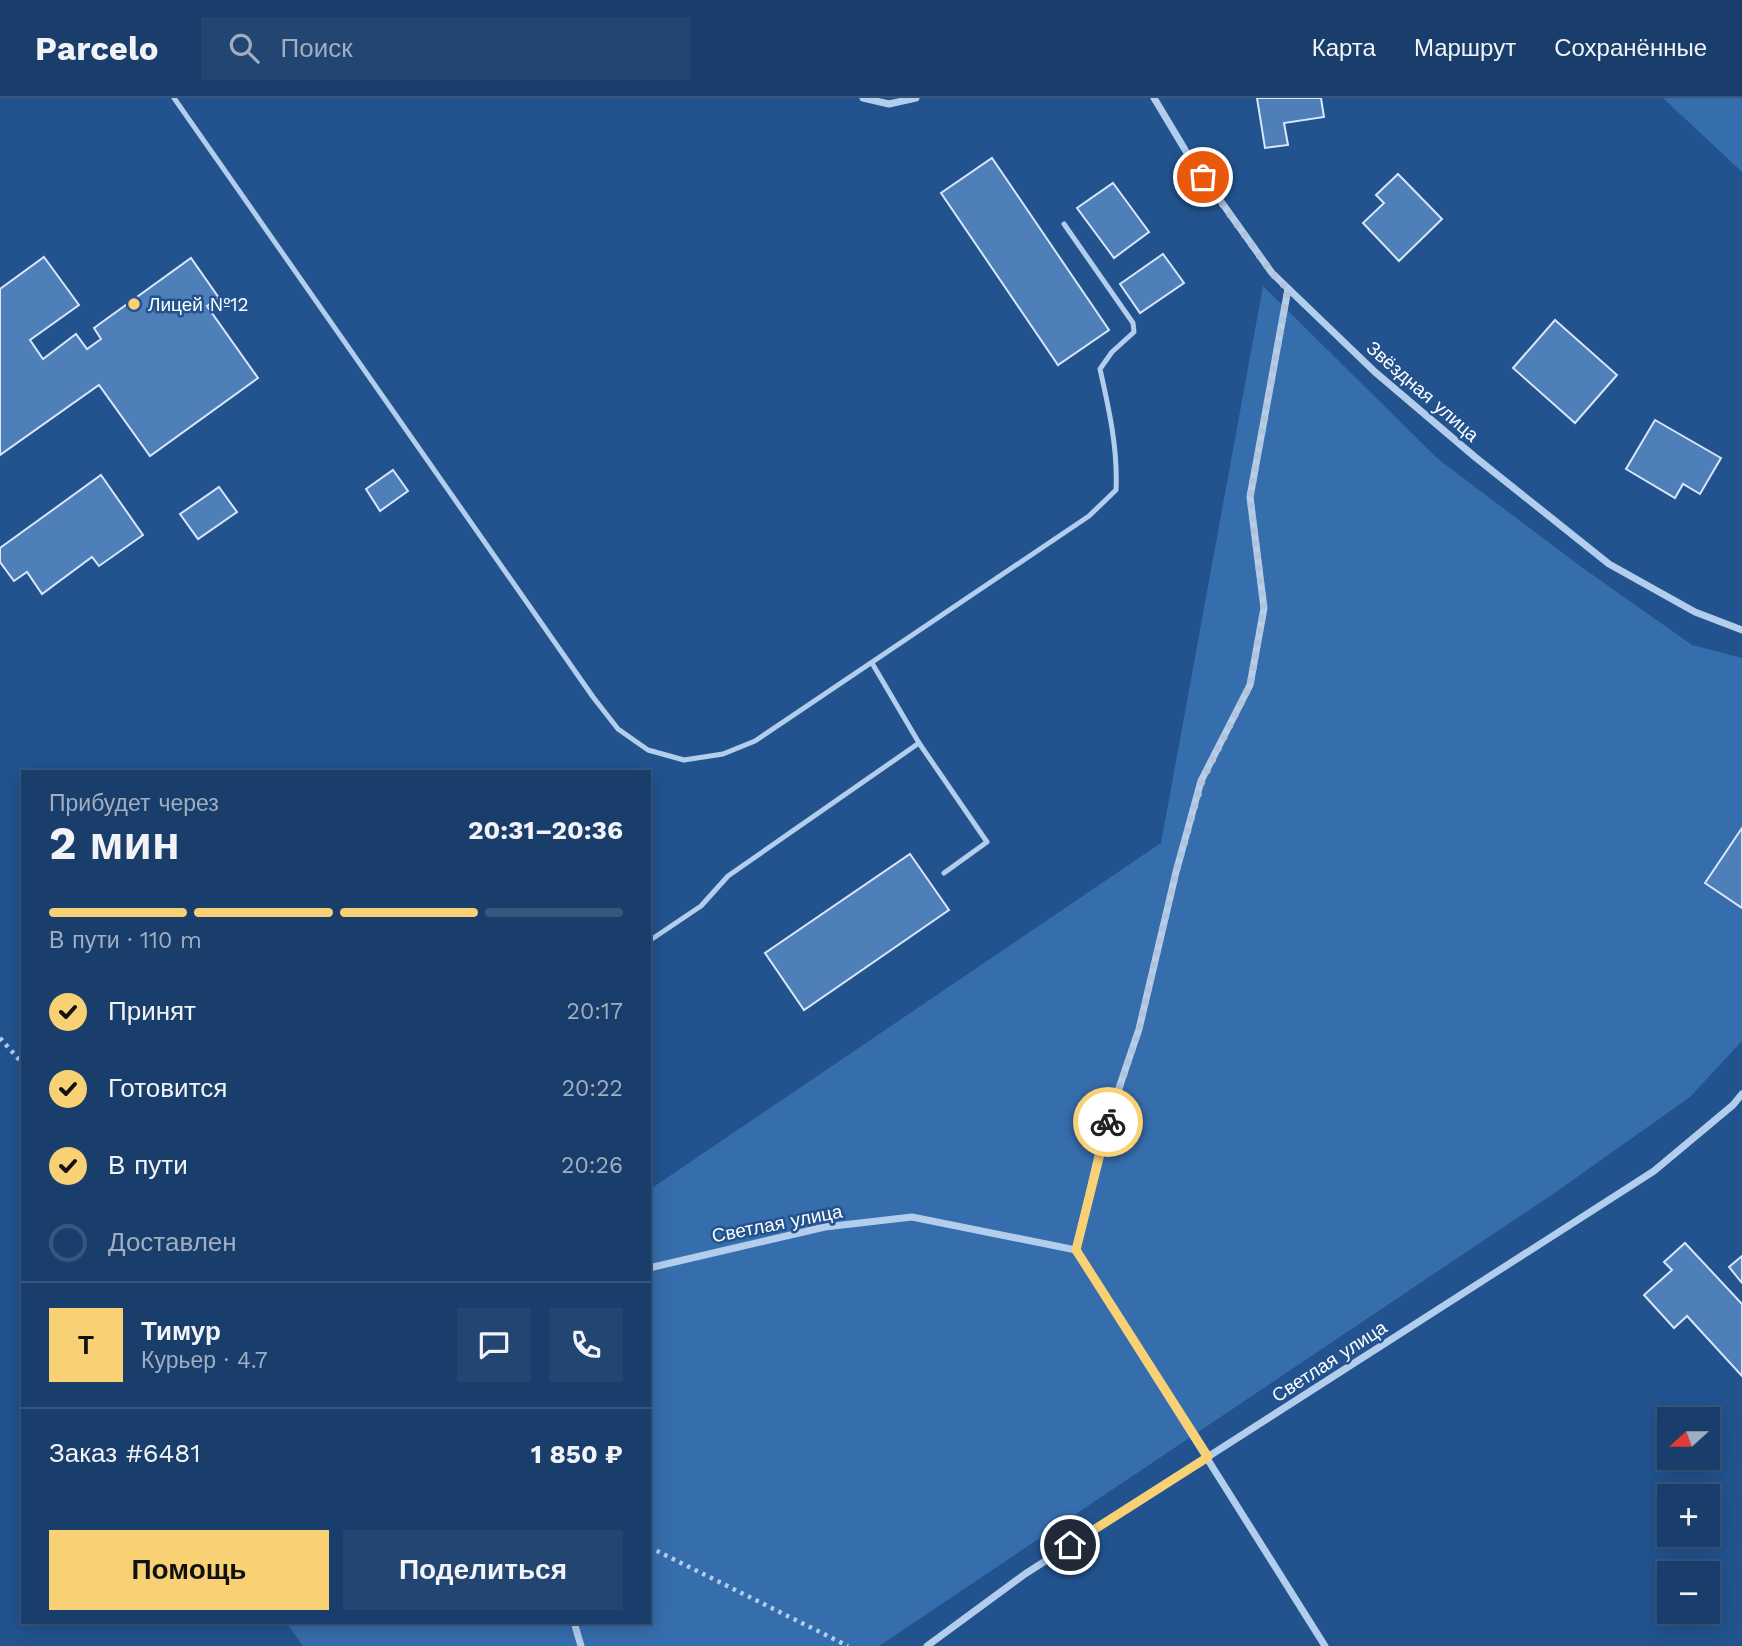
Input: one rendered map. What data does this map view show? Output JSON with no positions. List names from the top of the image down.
{
  "streets": {
    "street": ["Звёздная улица", "Светлая улица"]
  },
  "places": ["Лицей №12"],
  "north": "left",
  "page": {
    "header": "Parcelo",
    "search": "Поиск",
    "nav": ["Карта", "Маршрут", "Сохранённые"],
    "heading": ["2 мин", "Прибудет через", "20:31–20:36"],
    "panel": [
      "Тимур",
      "Курьер · 4.7",
      "Заказ #6481",
      "1 850 ₽"
    ],
    "bar": "В пути · 110 m",
    "list": [
      ["Принят", "20:17"],
      ["Готовится", "20:22"],
      ["В пути", "20:26"],
      "Доставлен"
    ],
    "round": "Т",
    "map_buttons": ["+", "−"],
    "buttons": ["Помощь", "Поделиться"]
  }
}
